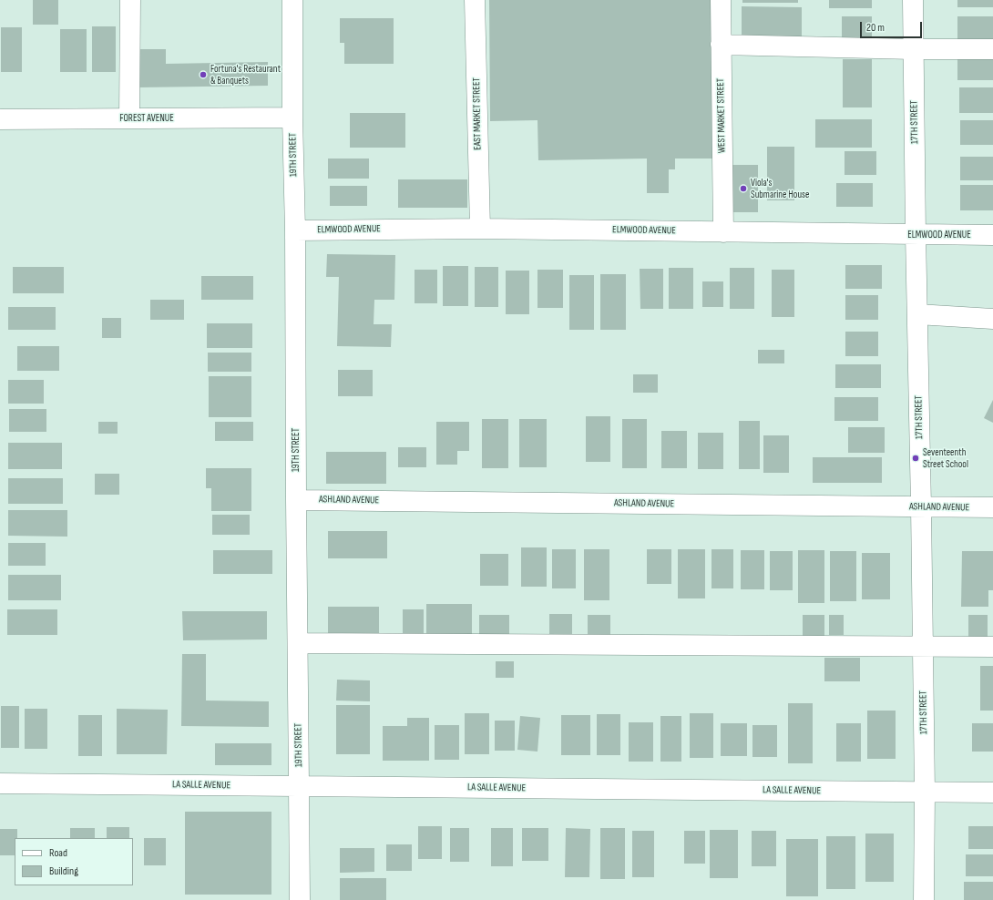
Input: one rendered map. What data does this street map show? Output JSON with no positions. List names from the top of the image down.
{
  "streets": {
    "street": [
      "EAST MARKET STREET",
      "WEST MARKET STREET",
      "FOREST AVENUE",
      "17TH STREET",
      "19TH STREET",
      "ELMWOOD AVENUE",
      "ASHLAND AVENUE",
      "LA SALLE AVENUE"
    ]
  },
  "crossings": [
    ["EAST MARKET STREET", "ELMWOOD AVENUE"],
    ["WEST MARKET STREET", "ELMWOOD AVENUE"],
    ["FOREST AVENUE", "19TH STREET"],
    ["17TH STREET", "ELMWOOD AVENUE"],
    ["17TH STREET", "ASHLAND AVENUE"],
    ["17TH STREET", "LA SALLE AVENUE"],
    ["19TH STREET", "ELMWOOD AVENUE"],
    ["19TH STREET", "ASHLAND AVENUE"],
    ["19TH STREET", "LA SALLE AVENUE"]
  ],
  "places": ["Fortuna's Restaurant & Banquets", "Viola's Submarine House", "Seventeenth Street School"],
  "legend": ["Road", "Building"],
  "scale_bar": "20 m"
}
